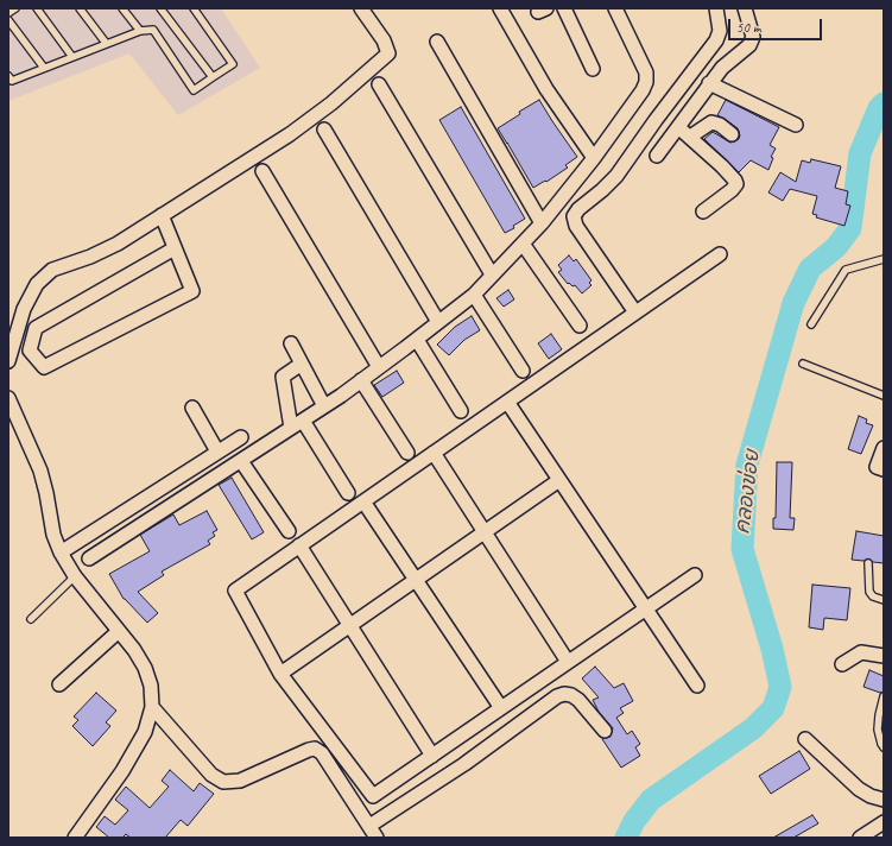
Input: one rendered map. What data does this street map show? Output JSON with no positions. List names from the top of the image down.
{
  "water": ["คลองข่อย"],
  "scale_bar": "50 m"
}
